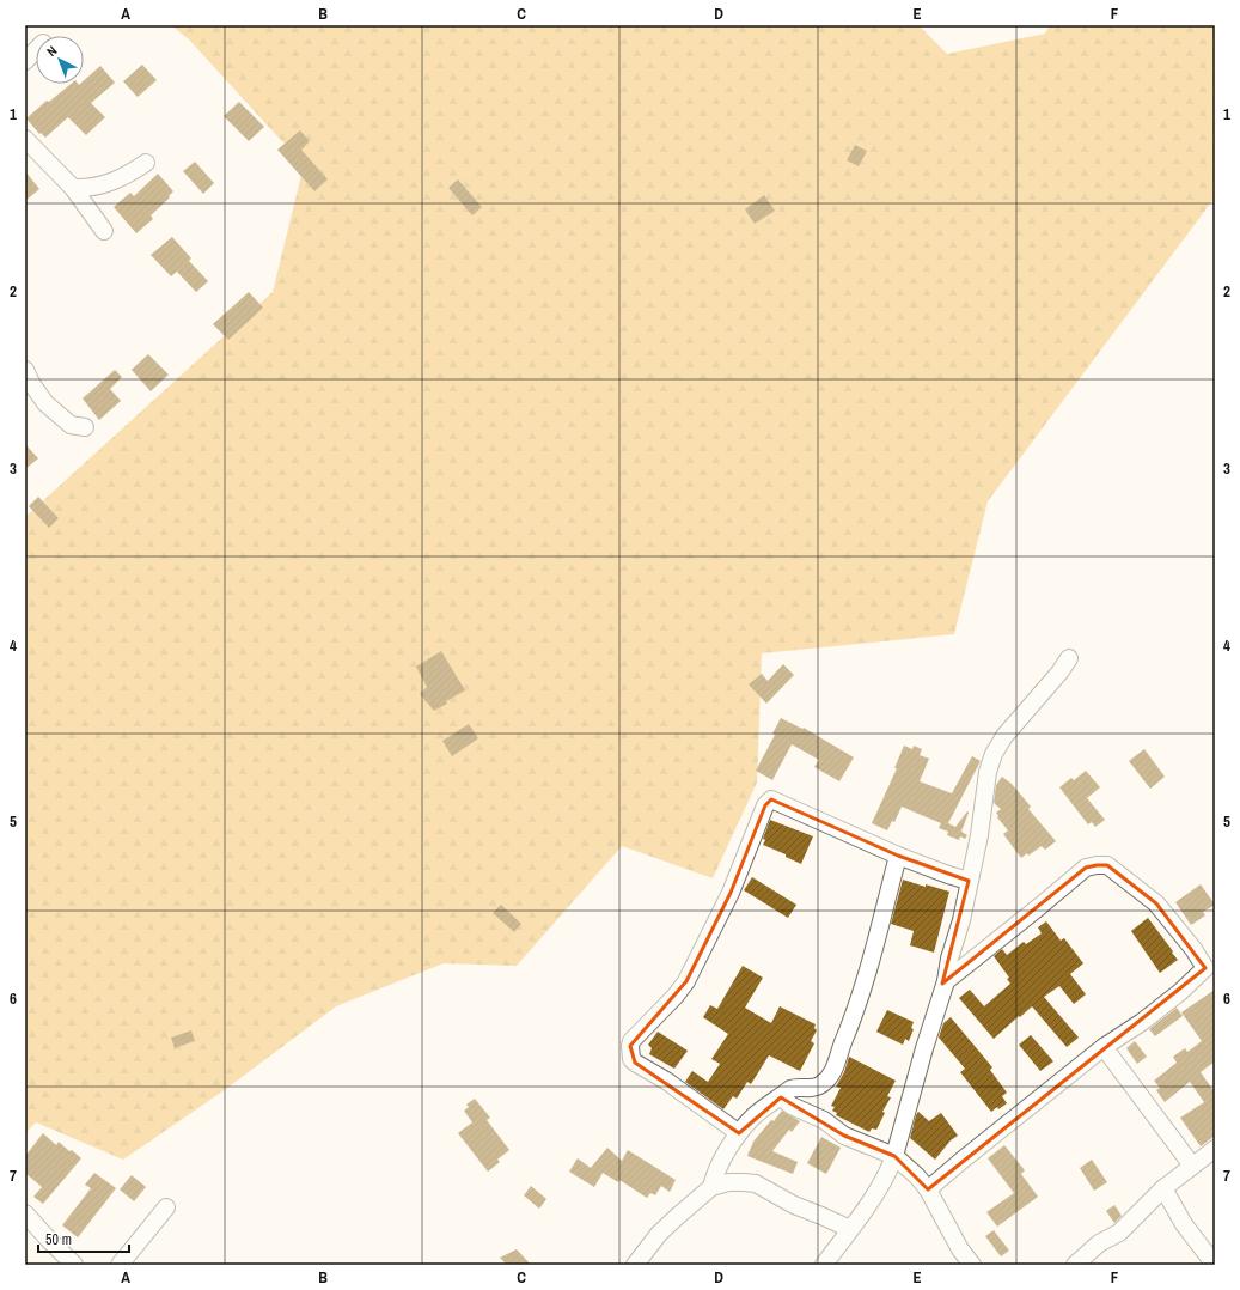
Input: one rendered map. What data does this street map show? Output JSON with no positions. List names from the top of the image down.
{
  "scale_bar": "50 m",
  "north": "top left",
  "grid": {
    "columns": [
      "A",
      "B",
      "C",
      "D",
      "E",
      "F"
    ],
    "rows": [
      "1",
      "2",
      "3",
      "4",
      "5",
      "6",
      "7"
    ]
  }
}
